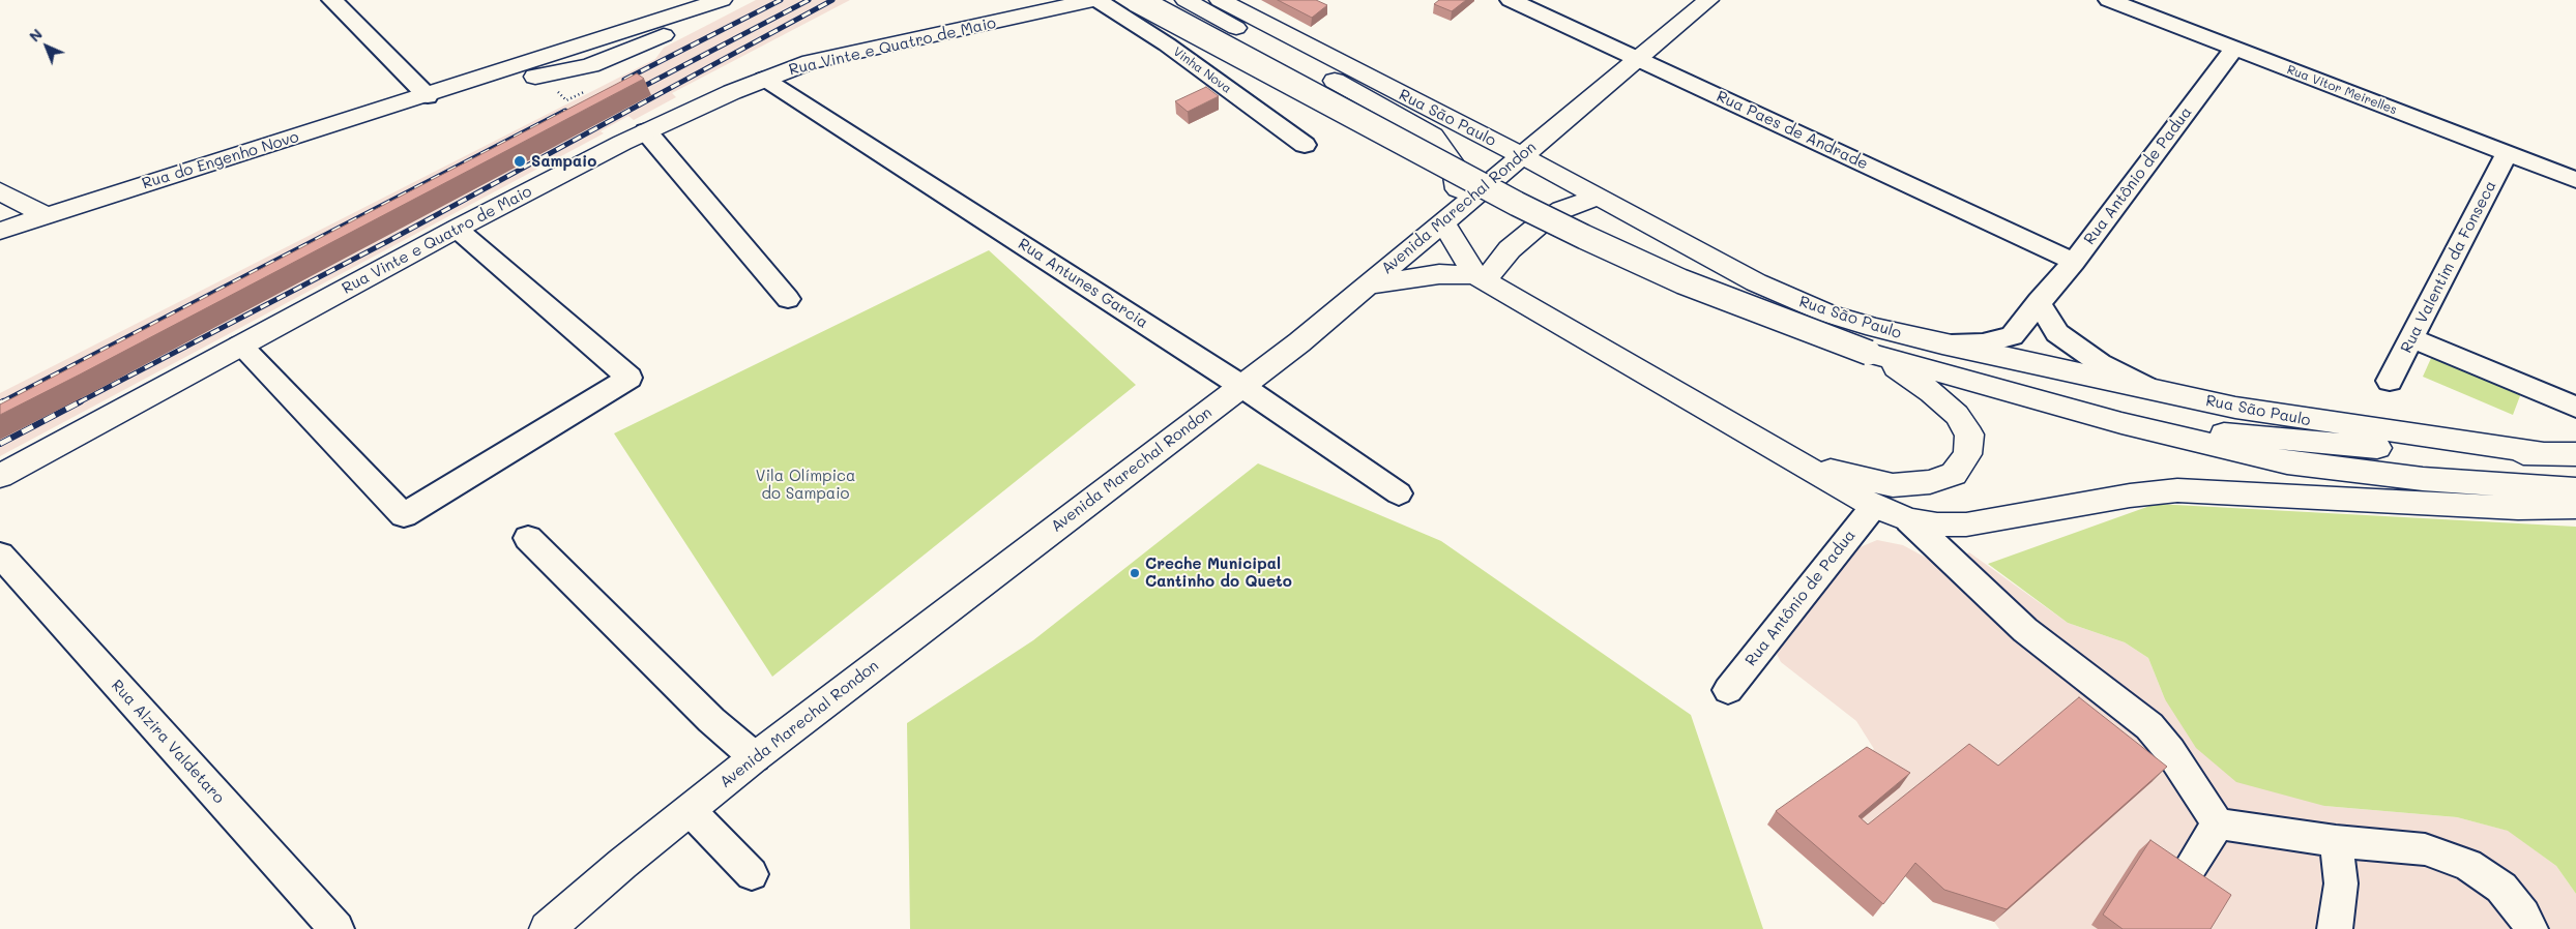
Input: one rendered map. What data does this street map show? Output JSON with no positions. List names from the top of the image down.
{
  "streets": {
    "main road": [
      "Rua Vinte e Quatro de Maio",
      "Rua São Paulo",
      "Rua do Engenho Novo",
      "Avenida Marechal Rondon"
    ],
    "street": [
      "Rua Vitor Meirelles",
      "Rua Paes de Andrade",
      "Rua Antônio de Padua",
      "Rua Valentim da Fonseca",
      "Rua Antunes Garcia",
      "Rua Alzira Valdetaro"
    ],
    "lane": ["Vinha Nova"]
  },
  "crossings": [
    ["Rua Vinte e Quatro de Maio", "Vinha Nova"],
    ["Rua Vinte e Quatro de Maio", "Rua Antunes Garcia"],
    ["Rua Vitor Meirelles", "Rua Antônio de Padua"],
    ["Rua Vitor Meirelles", "Rua Valentim da Fonseca"],
    ["Rua São Paulo", "Rua Antônio de Padua"],
    ["Rua São Paulo", "Avenida Marechal Rondon"],
    ["Rua Paes de Andrade", "Rua Antônio de Padua"],
    ["Rua Paes de Andrade", "Avenida Marechal Rondon"],
    ["Avenida Marechal Rondon", "Rua Antunes Garcia"]
  ],
  "parks": ["Vila Olímpica do Sampaio"],
  "places": ["Sampaio", "Creche Municipal Cantinho do Queto"],
  "north": "top left"
}
